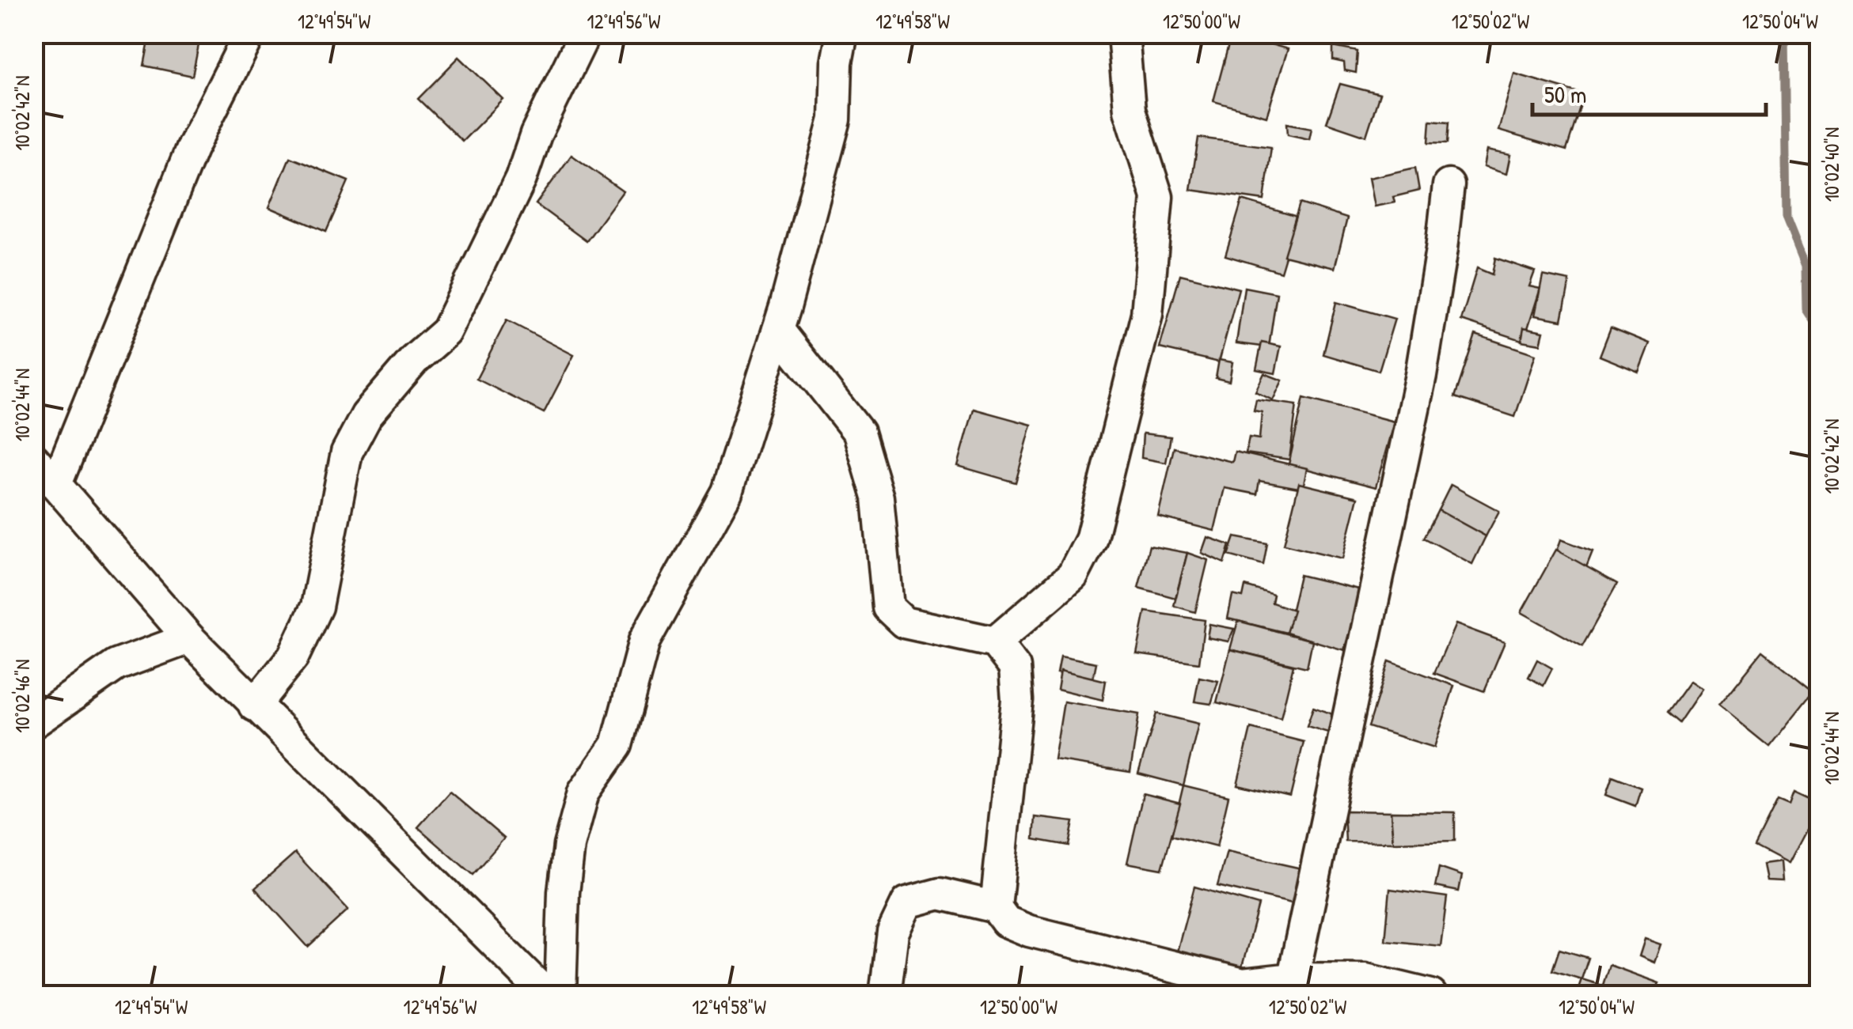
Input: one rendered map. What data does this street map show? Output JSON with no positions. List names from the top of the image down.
{
  "scale_bar": "50 m",
  "coordinates": [
    "12°49'54\"W",
    "12°49'56\"W",
    "12°49'58\"W",
    "12°50'00\"W",
    "12°50'02\"W",
    "12°50'04\"W",
    "10°02'42\"N",
    "10°02'40\"N",
    "10°02'44\"N",
    "10°02'46\"N"
  ]
}
